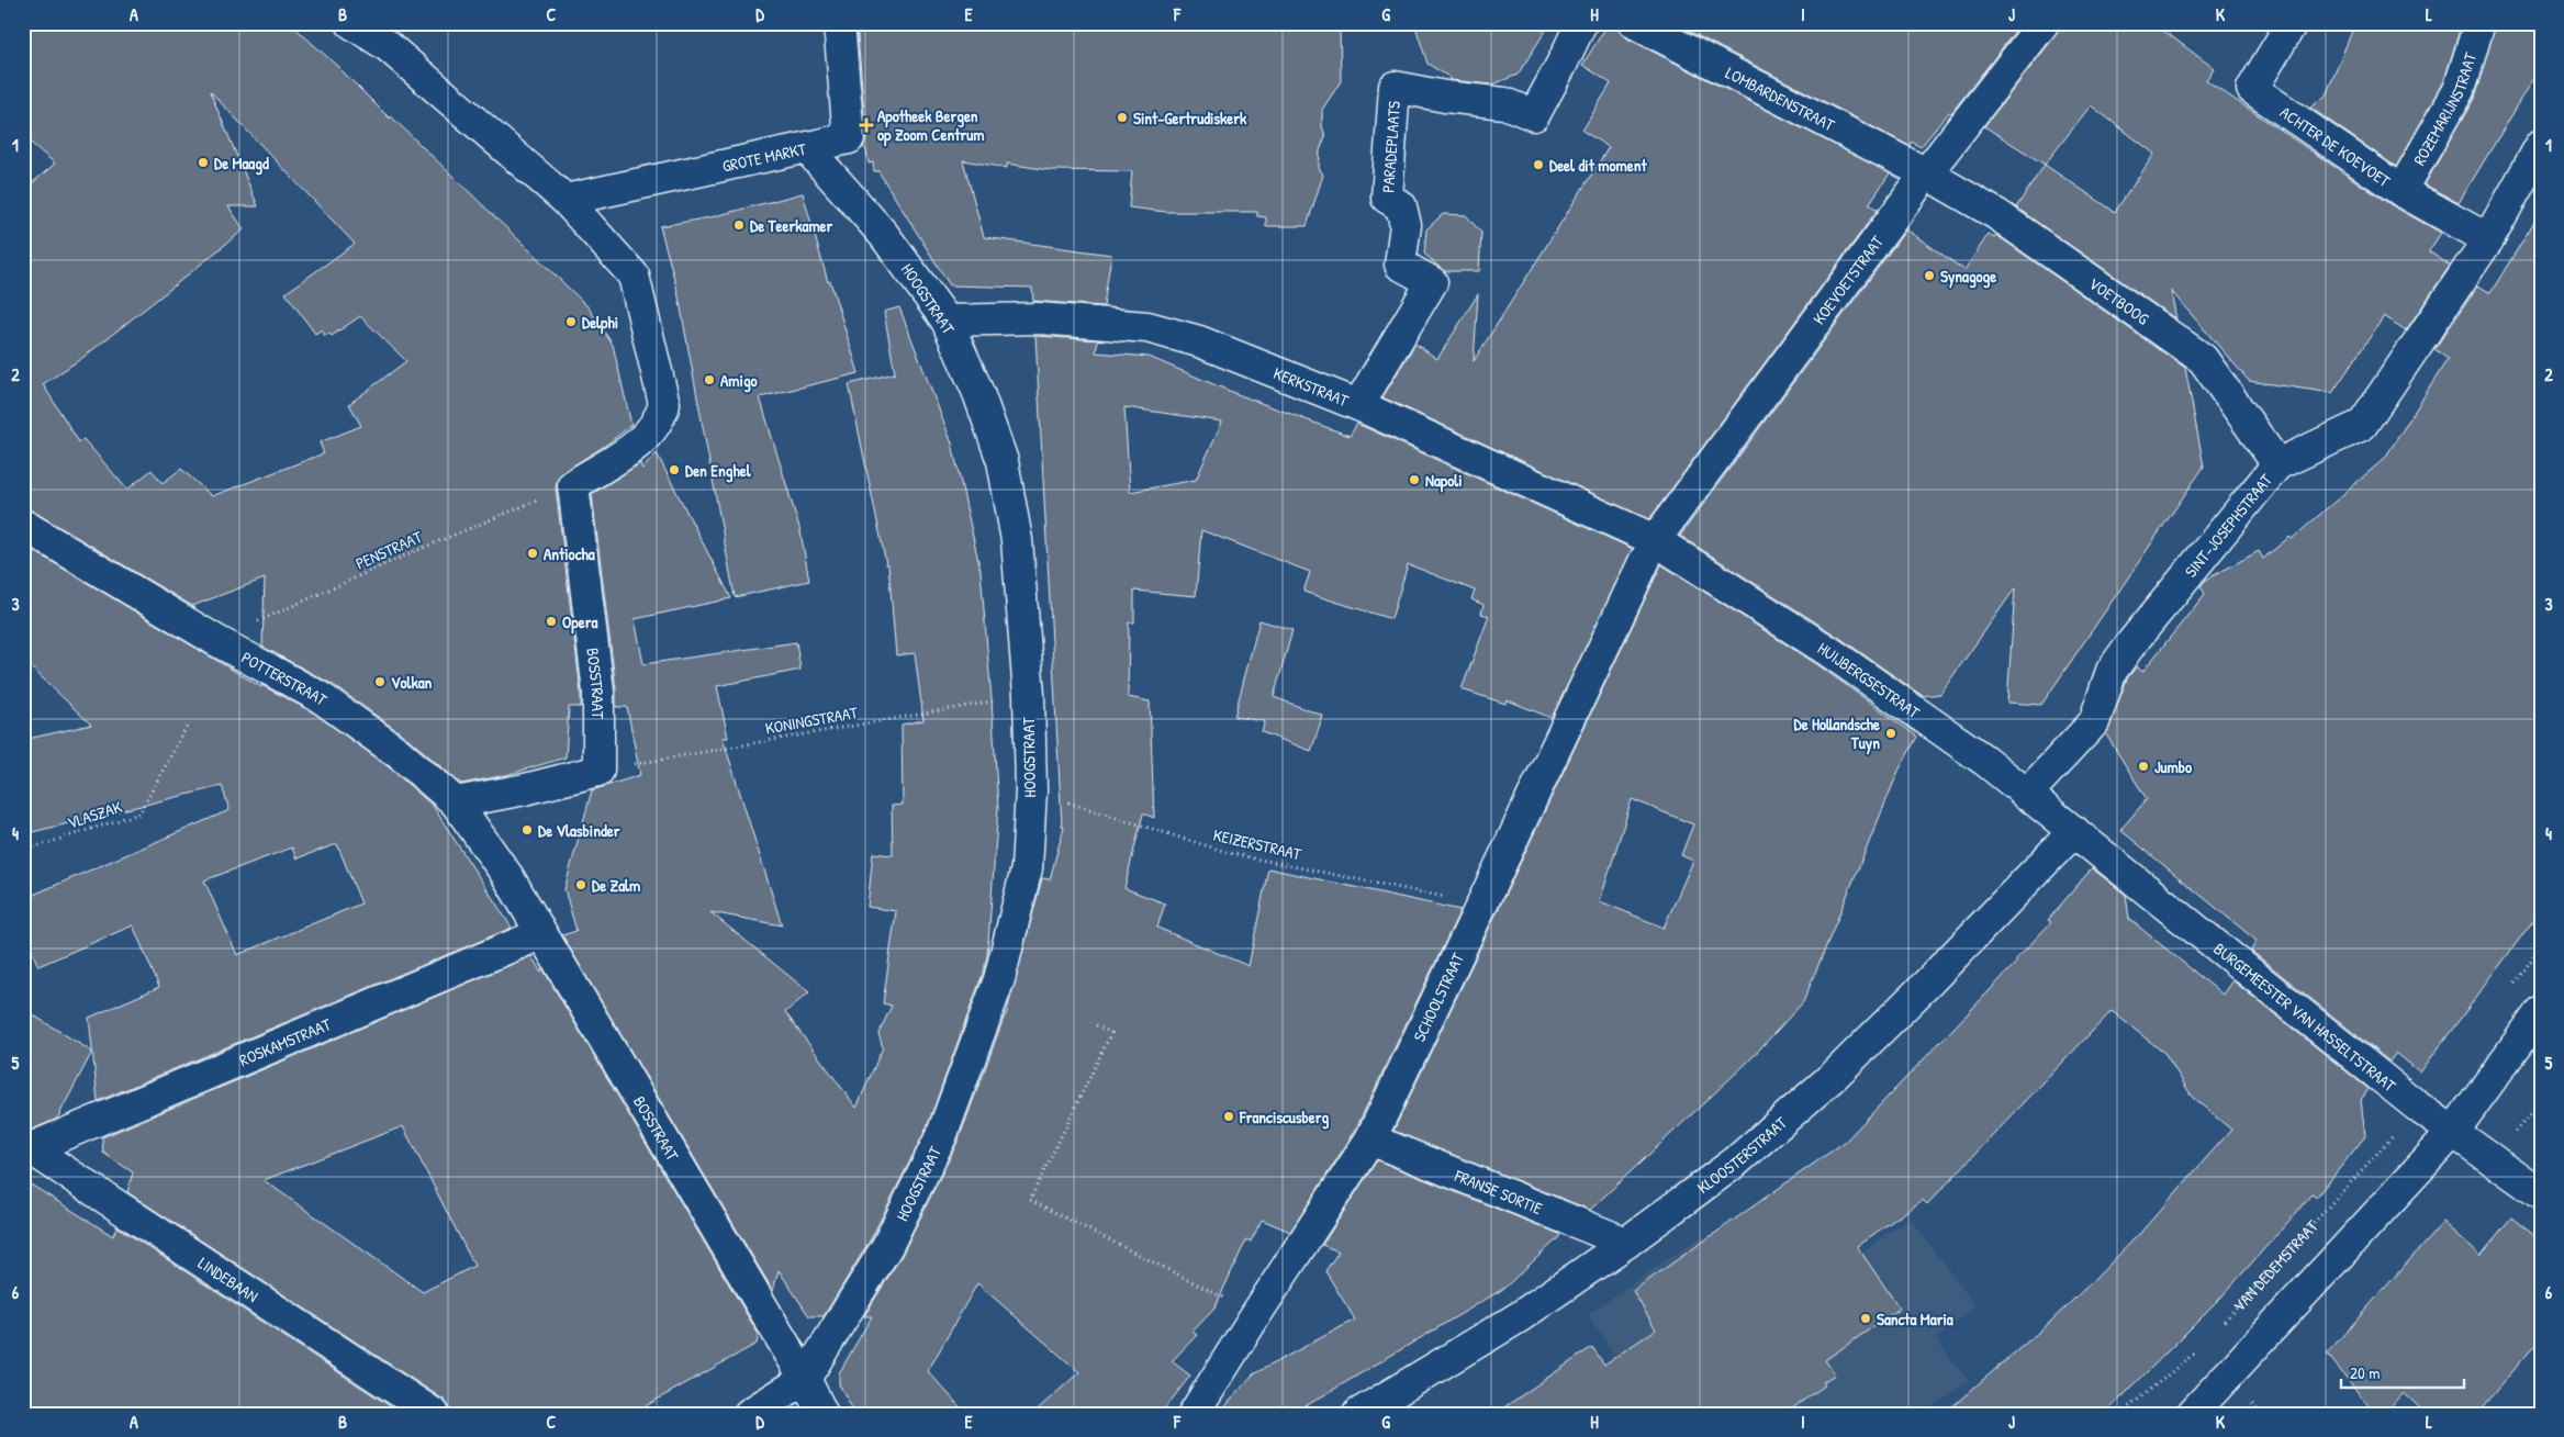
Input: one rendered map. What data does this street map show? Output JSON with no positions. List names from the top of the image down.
{
  "streets": {
    "street": [
      "LOMBARDENSTRAAT",
      "ROZEMARIJNSTRAAT",
      "PARADEPLAATS",
      "ACHTER DE KOEVOET",
      "GROTE MARKT",
      "KOEVOETSTRAAT",
      "HOOGSTRAAT",
      "VOETBOOG",
      "KERKSTRAAT",
      "SINT-JOSEPHSTRAAT",
      "POTTERSTRAAT",
      "HUIJBERGSESTRAAT",
      "BOSSTRAAT",
      "SCHOOLSTRAAT",
      "BURGEMEESTER VAN HASSELTSTRAAT",
      "ROSKAMSTRAAT",
      "KLOOSTERSTRAAT",
      "FRANSE SORTIE",
      "LINDEBAAN"
    ],
    "path": [
      "PENSTRAAT",
      "KONINGSTRAAT",
      "VLASZAK",
      "KEIZERSTRAAT",
      "VAN DEDEMSTRAAT"
    ]
  },
  "crossings": [
    ["LOMBARDENSTRAAT", "KOEVOETSTRAAT"],
    ["LOMBARDENSTRAAT", "VOETBOOG"],
    ["ROZEMARIJNSTRAAT", "ACHTER DE KOEVOET"],
    ["PARADEPLAATS", "KERKSTRAAT"],
    ["ACHTER DE KOEVOET", "SINT-JOSEPHSTRAAT"],
    ["GROTE MARKT", "HOOGSTRAAT"],
    ["KOEVOETSTRAAT", "VOETBOOG"],
    ["KOEVOETSTRAAT", "KERKSTRAAT"],
    ["KOEVOETSTRAAT", "HUIJBERGSESTRAAT"],
    ["KOEVOETSTRAAT", "SCHOOLSTRAAT"],
    ["HOOGSTRAAT", "KERKSTRAAT"],
    ["HOOGSTRAAT", "BOSSTRAAT"],
    ["HOOGSTRAAT", "KONINGSTRAAT"],
    ["HOOGSTRAAT", "KEIZERSTRAAT"],
    ["VOETBOOG", "SINT-JOSEPHSTRAAT"],
    ["KERKSTRAAT", "HUIJBERGSESTRAAT"],
    ["KERKSTRAAT", "SCHOOLSTRAAT"],
    ["SINT-JOSEPHSTRAAT", "HUIJBERGSESTRAAT"],
    ["PENSTRAAT", "POTTERSTRAAT"],
    ["PENSTRAAT", "BOSSTRAAT"],
    ["POTTERSTRAAT", "BOSSTRAAT"],
    ["HUIJBERGSESTRAAT", "SCHOOLSTRAAT"],
    ["HUIJBERGSESTRAAT", "BURGEMEESTER VAN HASSELTSTRAAT"],
    ["HUIJBERGSESTRAAT", "KLOOSTERSTRAAT"],
    ["BOSSTRAAT", "KONINGSTRAAT"],
    ["BOSSTRAAT", "ROSKAMSTRAAT"],
    ["KEIZERSTRAAT", "SCHOOLSTRAAT"],
    ["SCHOOLSTRAAT", "FRANSE SORTIE"],
    ["BURGEMEESTER VAN HASSELTSTRAAT", "KLOOSTERSTRAAT"],
    ["BURGEMEESTER VAN HASSELTSTRAAT", "VAN DEDEMSTRAAT"],
    ["ROSKAMSTRAAT", "LINDEBAAN"],
    ["KLOOSTERSTRAAT", "FRANSE SORTIE"]
  ],
  "places": {
    "other": [
      "Sint-Gertrudiskerk",
      "De Maagd",
      "Deel dit moment",
      "De Teerkamer",
      "Synagoge",
      "Delphi",
      "Amigo",
      "Den Enghel",
      "Napoli",
      "Antiocha",
      "Opera",
      "Volkan",
      "De Hollandsche Tuyn",
      "Jumbo",
      "De Vlasbinder",
      "De Zalm",
      "Franciscusberg",
      "Sancta Maria"
    ],
    "health": ["Apotheek Bergen op Zoom Centrum"]
  },
  "scale_bar": "20 m",
  "grid": {
    "columns": [
      "A",
      "B",
      "C",
      "D",
      "E",
      "F",
      "G",
      "H",
      "I",
      "J",
      "K",
      "L"
    ],
    "rows": [
      "1",
      "2",
      "3",
      "4",
      "5",
      "6"
    ]
  }
}
